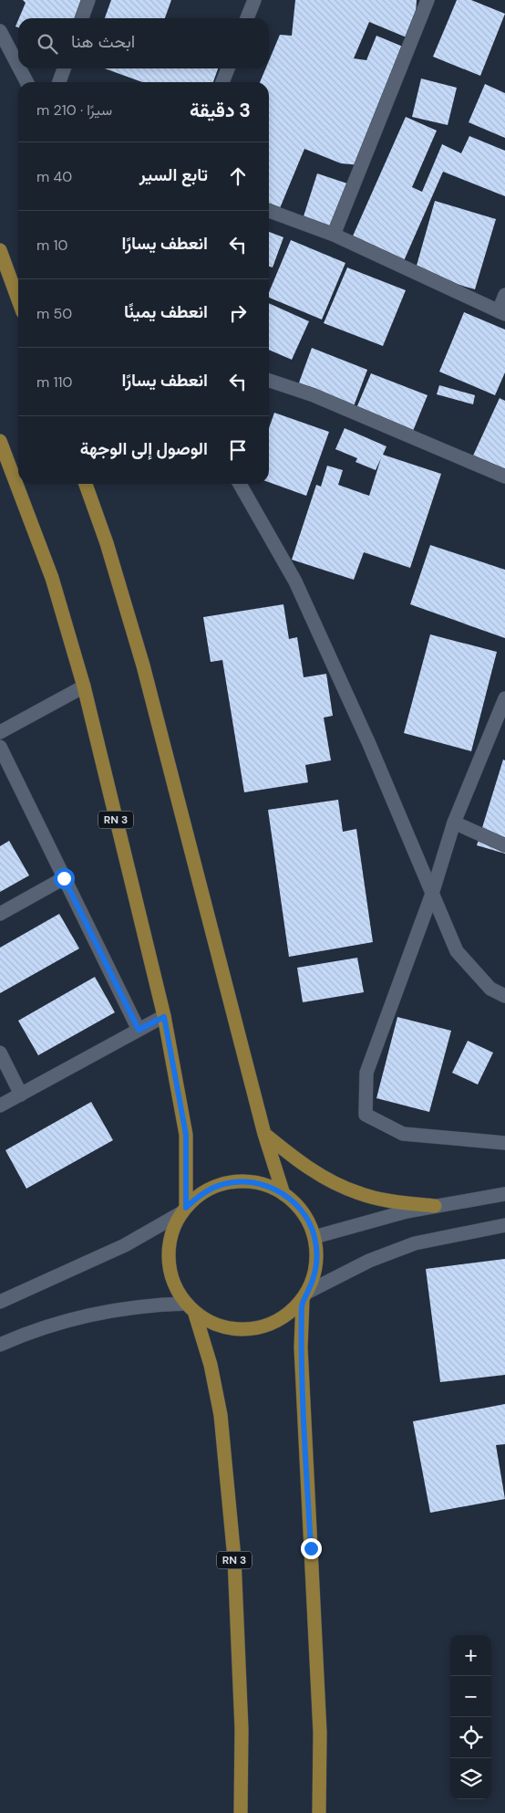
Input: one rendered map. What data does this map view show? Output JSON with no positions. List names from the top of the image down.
{
  "streets": {
    "main road": ["RN 3"]
  },
  "page": {
    "search": "ابحث هنا",
    "heading": ["3 دقيقة", "سيرًا · 210 m"],
    "list": [
      ["تابع السير", "40 m"],
      ["انعطف يسارًا", "10 m"],
      ["انعطف يمينًا", "50 m"],
      ["انعطف يسارًا", "110 m"],
      "الوصول إلى الوجهة"
    ],
    "map_buttons": ["+", "−"]
  }
}
